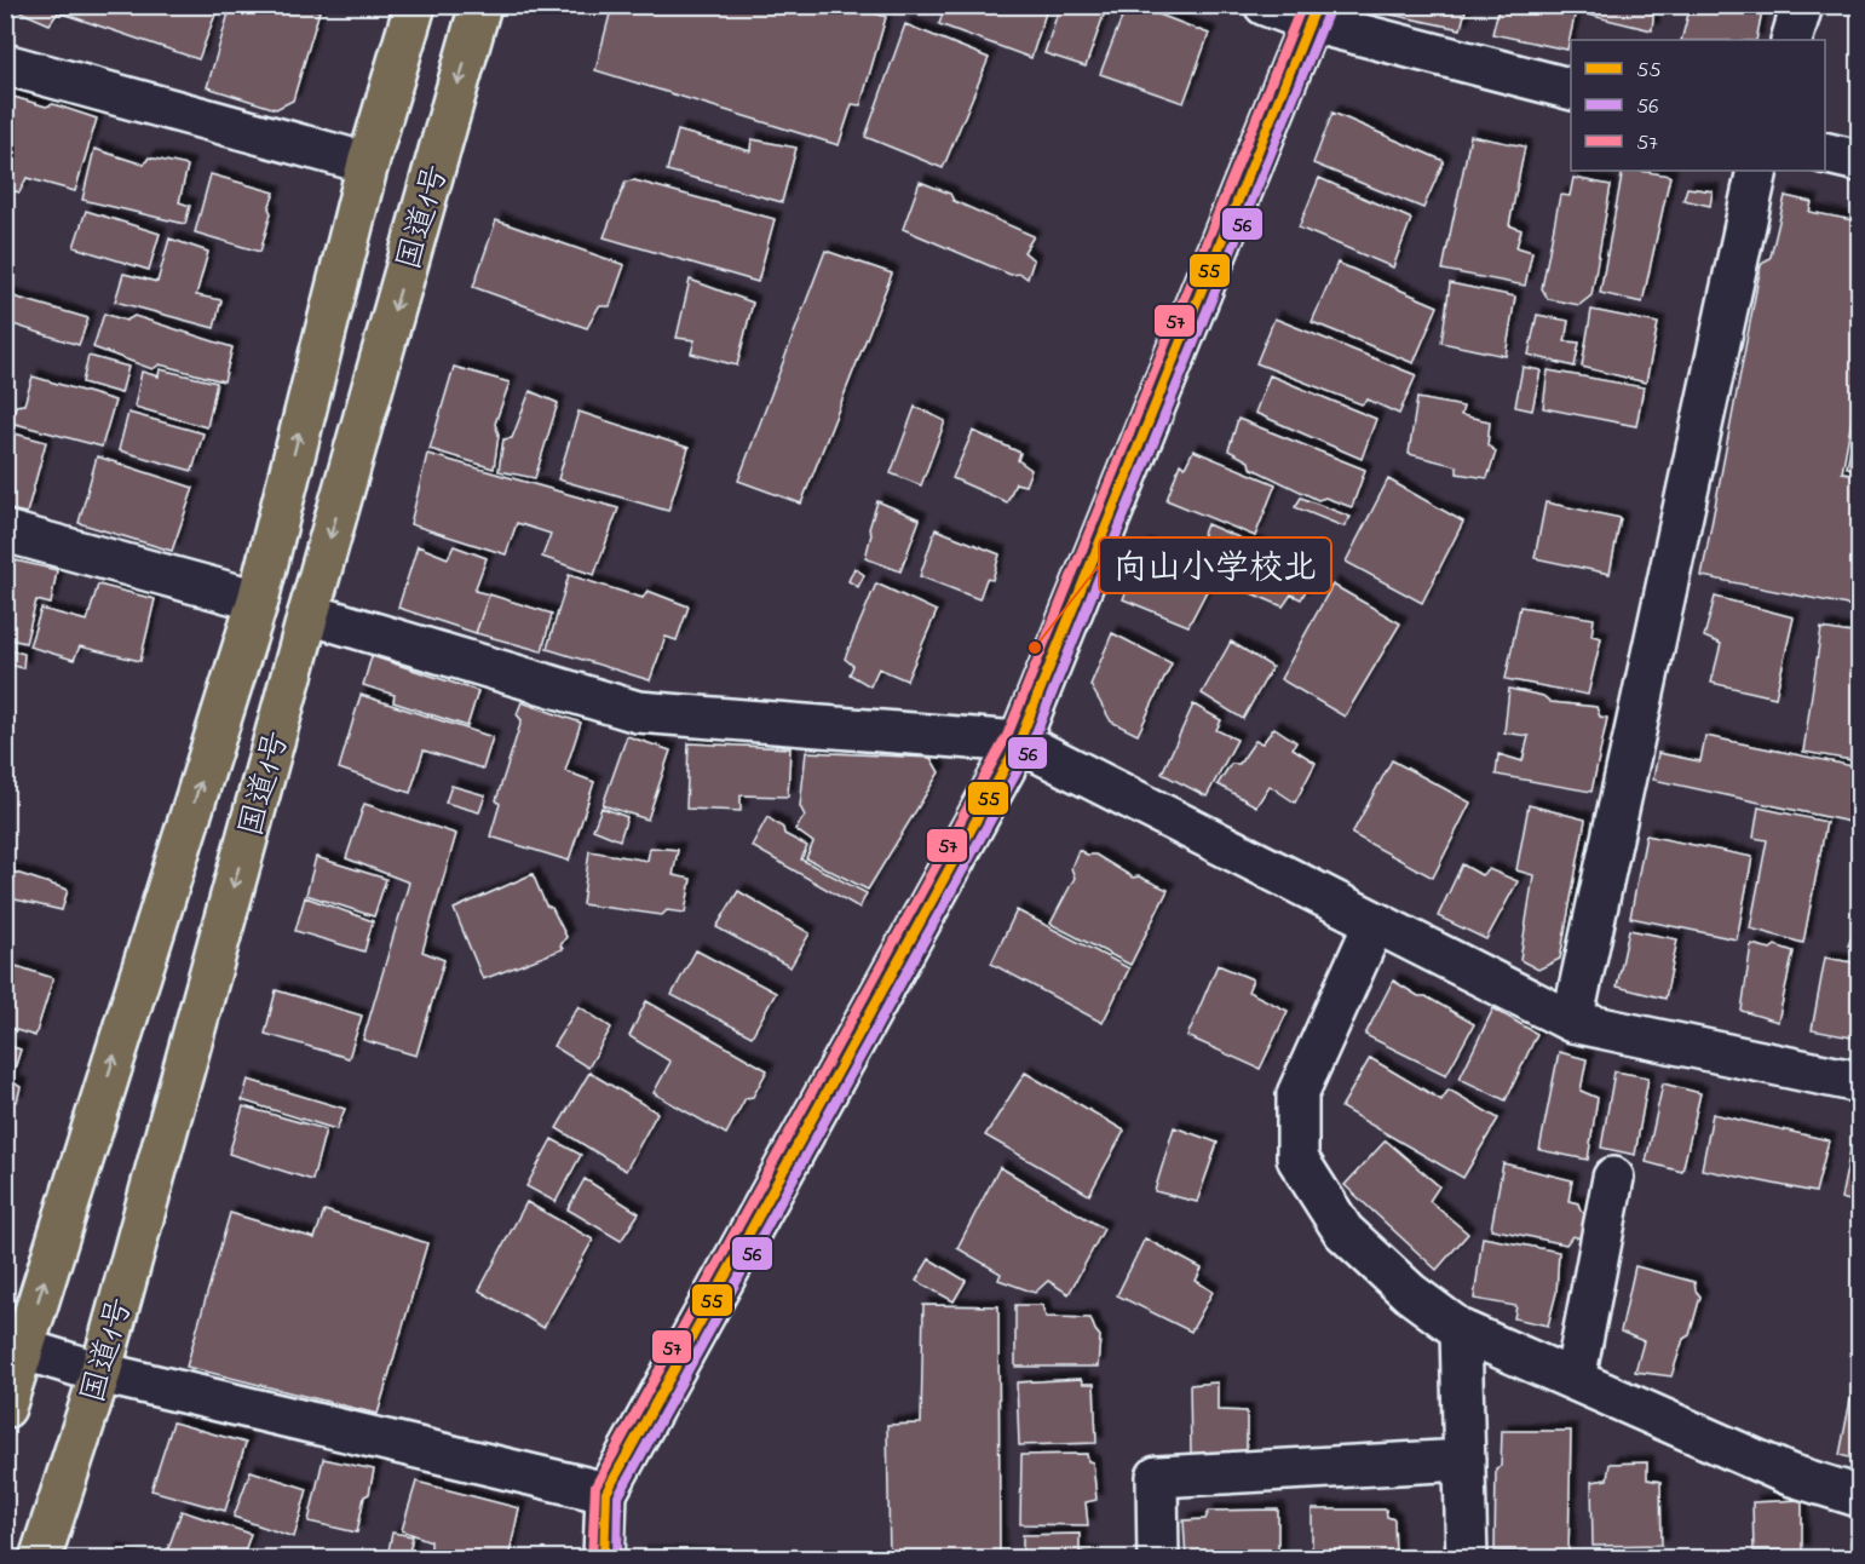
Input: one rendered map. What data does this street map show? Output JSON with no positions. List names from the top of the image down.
{
  "streets": {
    "highway": ["国道1号"]
  },
  "places": ["向山小学校北"],
  "lines": ["transit line 55", "transit line 57", "transit line 56"],
  "legend": ["55", "56", "57"]
}
